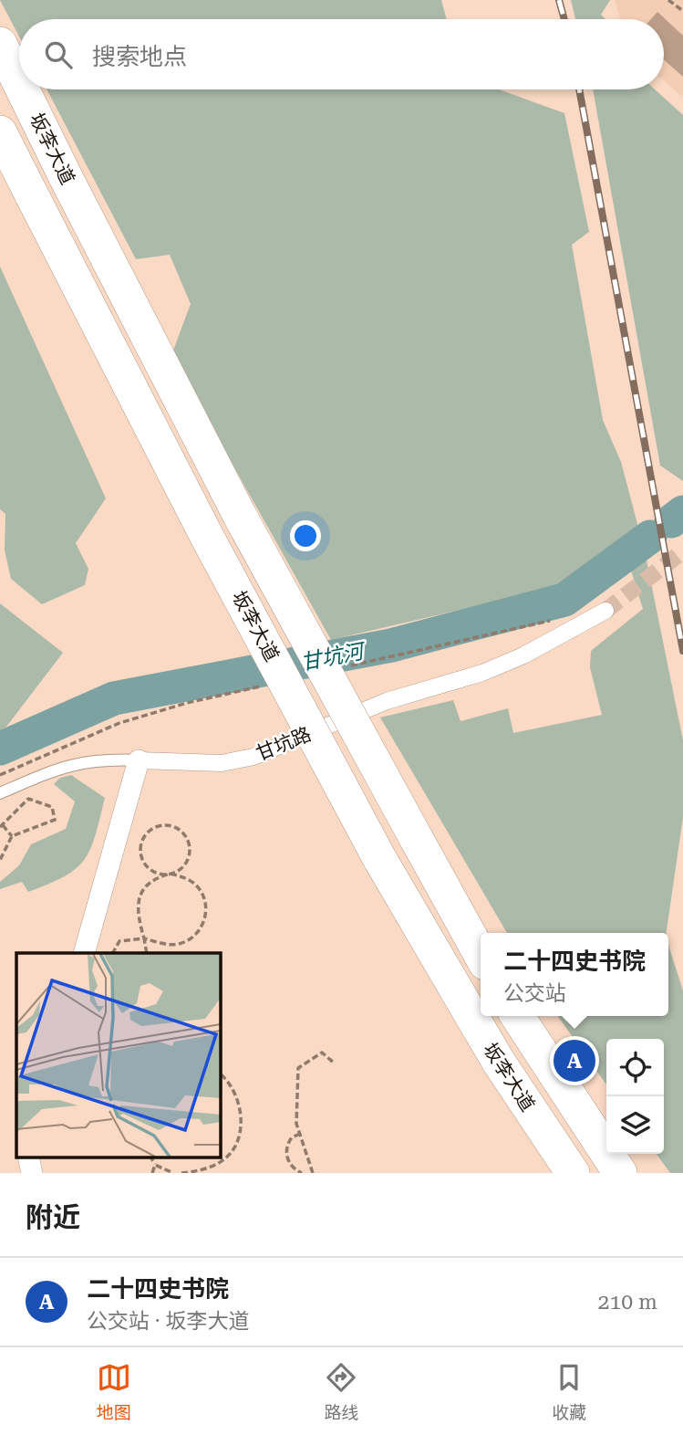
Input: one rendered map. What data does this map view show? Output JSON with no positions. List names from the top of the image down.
{
  "streets": {
    "main road": ["坂李大道"],
    "street": ["甘坑路"]
  },
  "water": ["甘坑河"],
  "page": {
    "search": "搜索地点",
    "popup": ["二十四史书院", "公交站"],
    "pins": "A",
    "heading": "附近",
    "list": [
      {
        "mark": "A",
        "name": "二十四史书院",
        "note": "公交站 · 坂李大道",
        "value": "210 m"
      }
    ],
    "nav": ["地图", "路线", "收藏"]
  }
}
